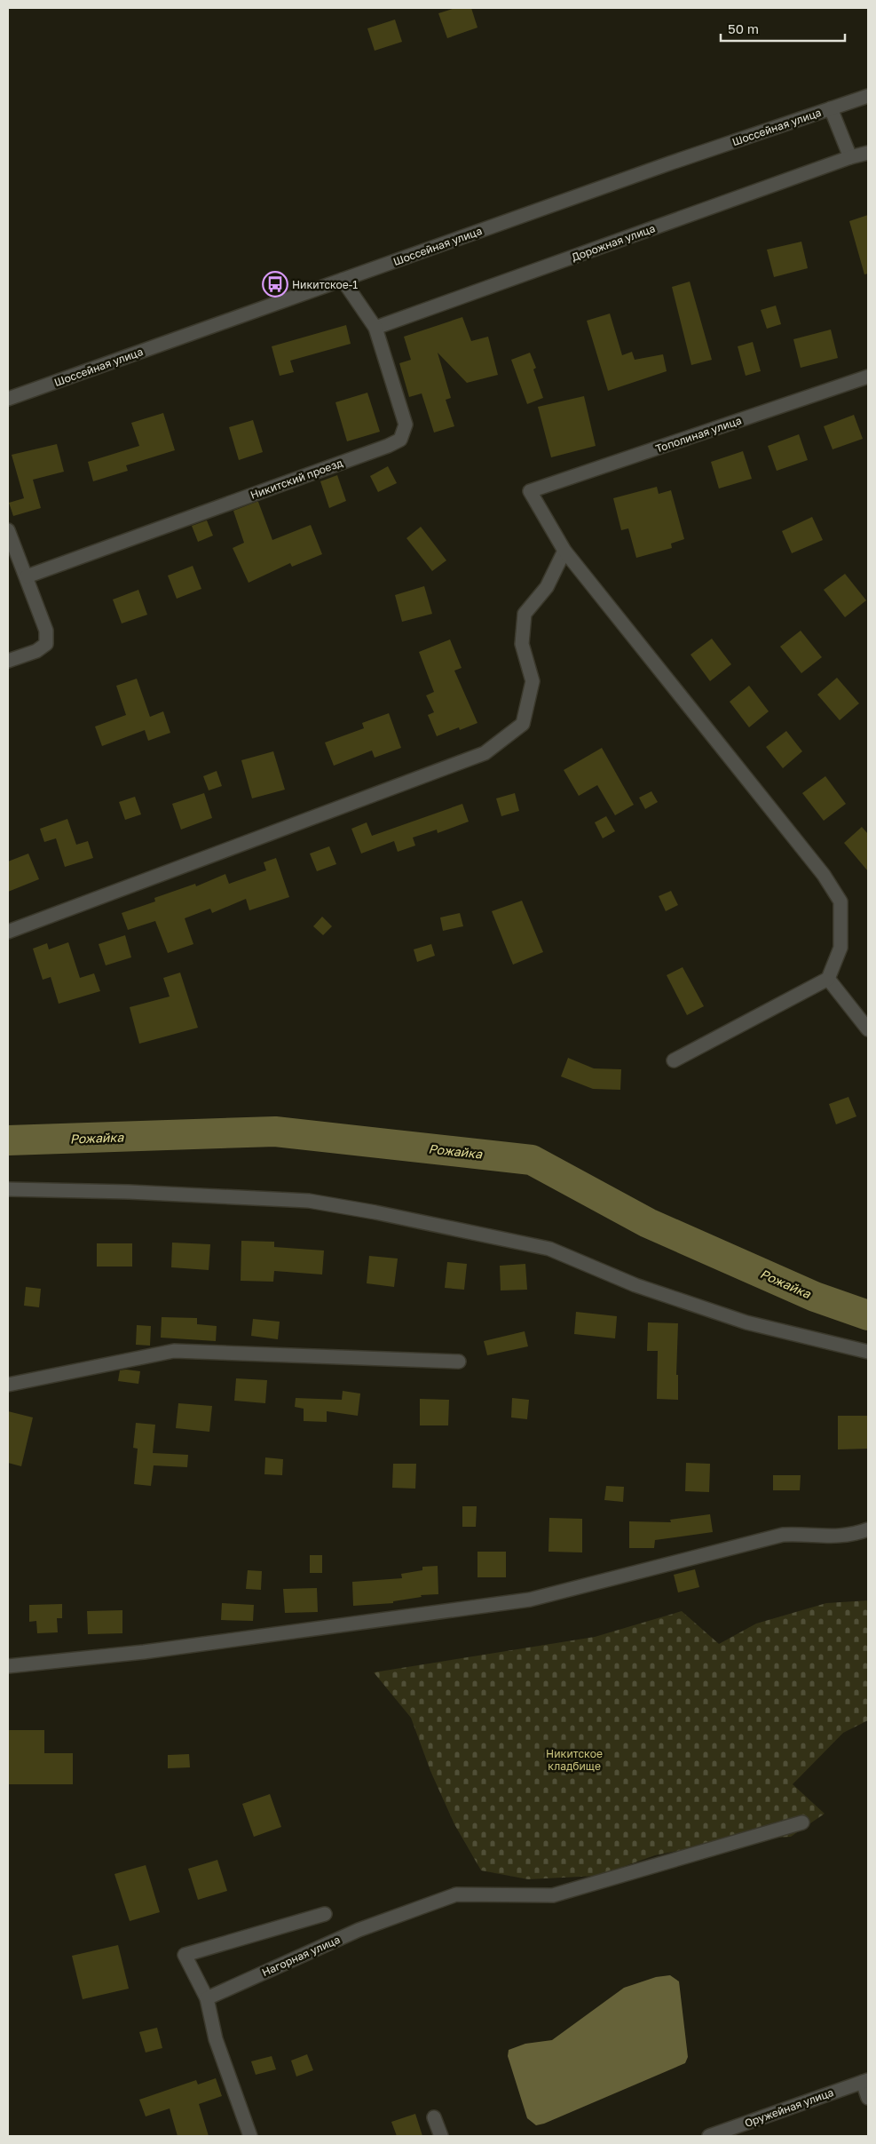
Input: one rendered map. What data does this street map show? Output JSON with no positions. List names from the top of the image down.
{
  "streets": {
    "street": [
      "Шоссейная улица",
      "Дорожная улица",
      "Тополиная улица",
      "Никитский проезд",
      "Нагорная улица",
      "Оружейная улица"
    ]
  },
  "crossings": [
    ["Шоссейная улица", "Никитский проезд"],
    ["Дорожная улица", "Никитский проезд"]
  ],
  "water": ["Рожайка"],
  "parks": ["Никитское кладбище"],
  "places": {
    "bus stop": ["Никитское-1"]
  },
  "scale_bar": "50 m"
}
